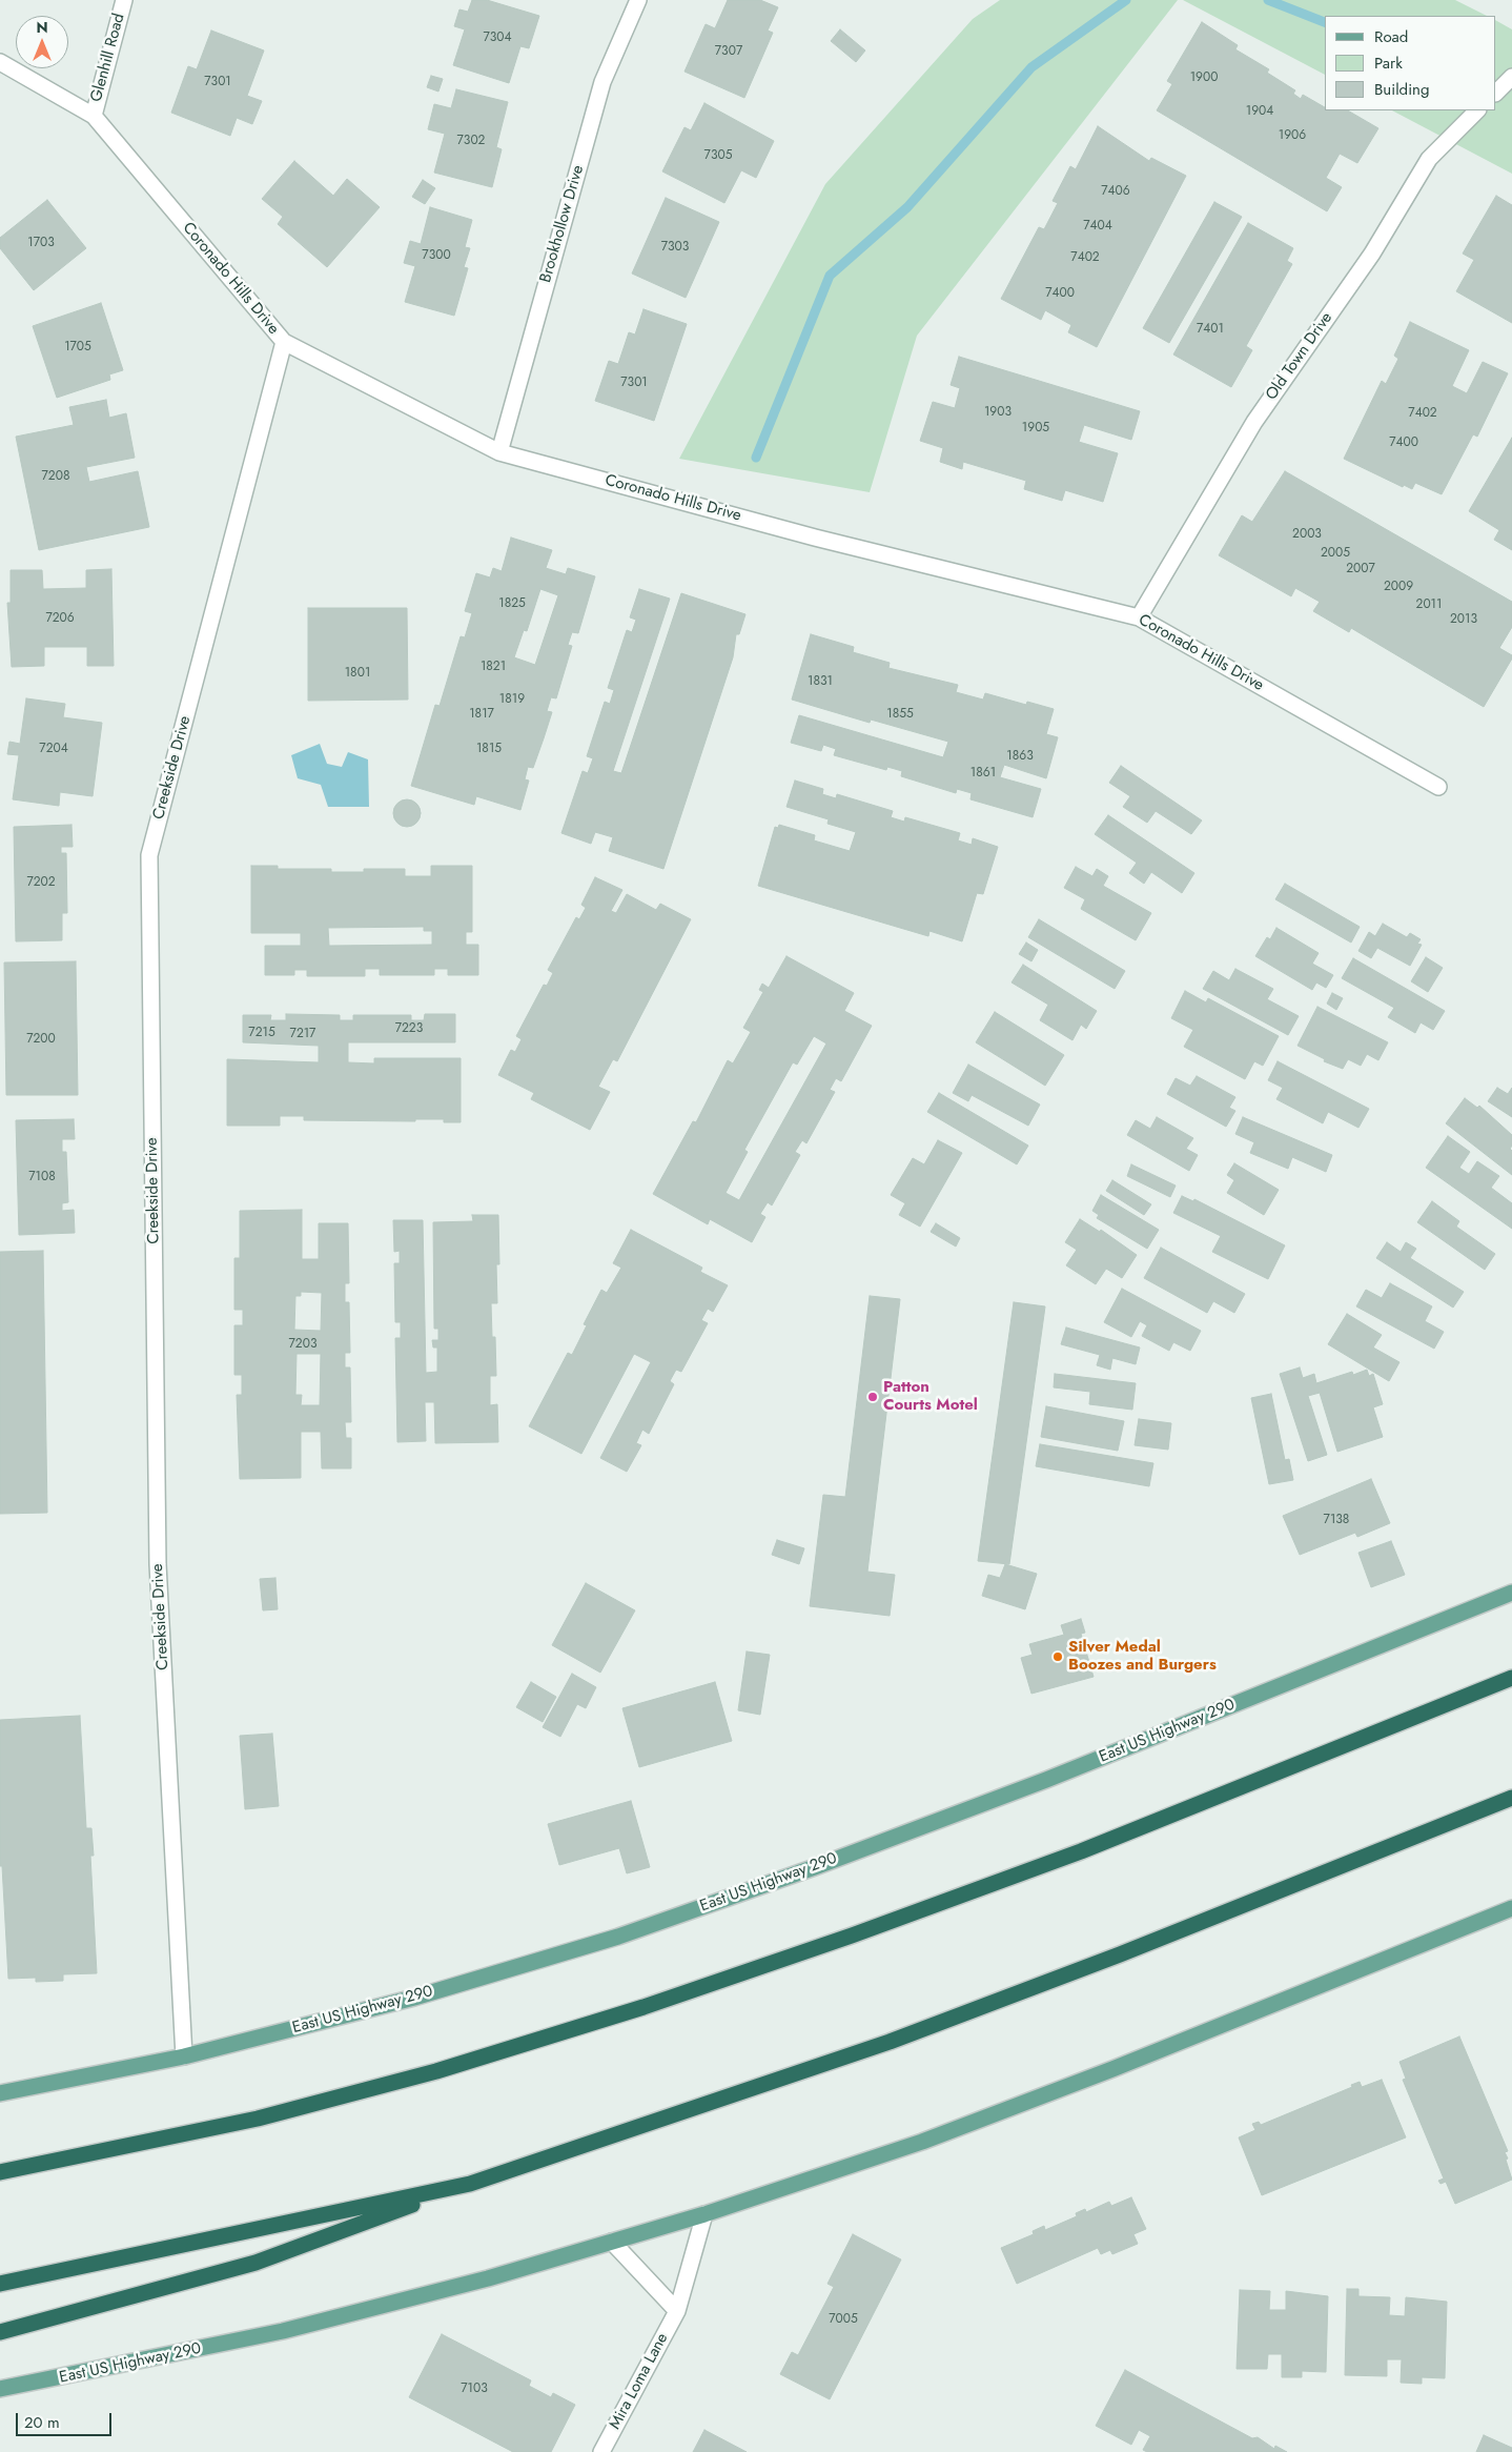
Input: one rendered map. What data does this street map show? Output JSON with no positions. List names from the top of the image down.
{
  "streets": {
    "main road": ["East US Highway 290"],
    "street": [
      "Glenhill Road",
      "Brookhollow Drive",
      "Coronado Hills Drive",
      "Old Town Drive",
      "Creekside Drive",
      "Mira Loma Lane"
    ]
  },
  "crossings": [
    ["Glenhill Road", "Coronado Hills Drive"],
    ["Brookhollow Drive", "Coronado Hills Drive"],
    ["Coronado Hills Drive", "Old Town Drive"],
    ["Coronado Hills Drive", "Creekside Drive"],
    ["Creekside Drive", "East US Highway 290"],
    ["East US Highway 290", "Mira Loma Lane"]
  ],
  "places": ["Patton Courts Motel", "Silver Medal Boozes and Burgers"],
  "house_numbers": [
    "7304",
    "7307",
    "1900",
    "7301",
    "1904",
    "1906",
    "7302",
    "7305",
    "7406",
    "7404",
    "1703",
    "7303",
    "7300",
    "7402",
    "7400",
    "7401",
    "1705",
    "7301",
    "1903",
    "7402",
    "1905",
    "7400",
    "7208",
    "2003",
    "2005",
    "2007",
    "2009",
    "1825",
    "2011",
    "7206",
    "2013",
    "1821",
    "1801",
    "1831",
    "1819",
    "1817",
    "1855",
    "7204",
    "1815",
    "1863",
    "1861",
    "7202",
    "7223",
    "7215",
    "7217",
    "7200",
    "7108",
    "7203",
    "7138",
    "7005",
    "7103"
  ],
  "legend": ["Road", "Park", "Building"],
  "scale_bar": "20 m",
  "north": "top"
}
